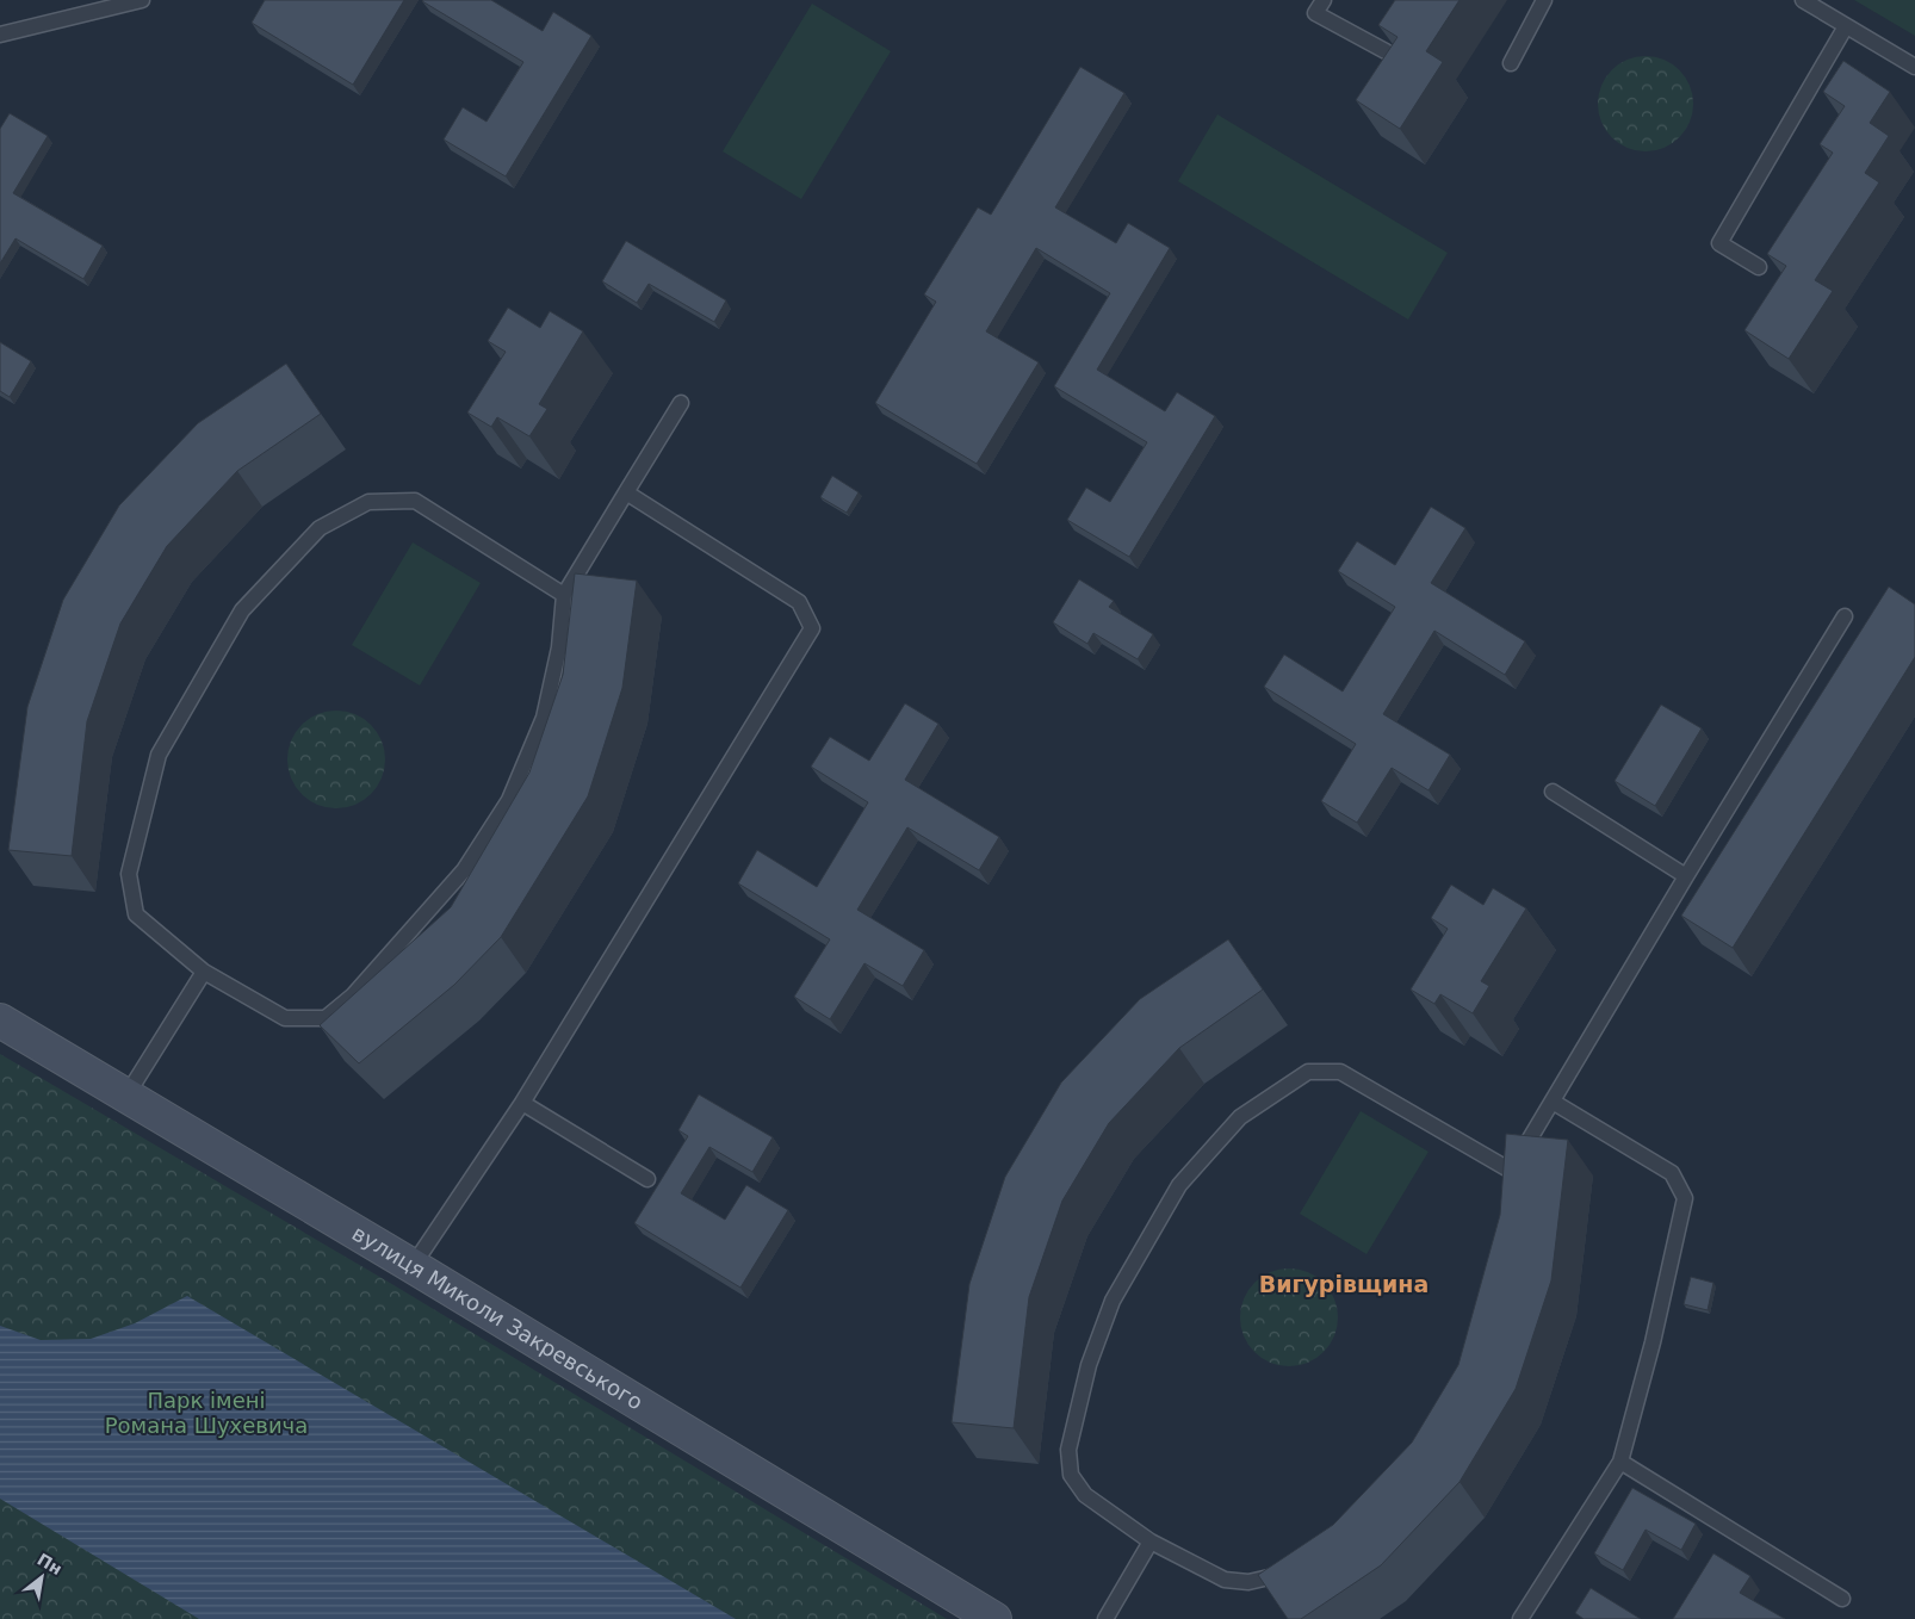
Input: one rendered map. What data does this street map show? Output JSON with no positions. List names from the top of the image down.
{
  "streets": {
    "street": ["вулиця Миколи Закревського"]
  },
  "districts": ["Вигурівщина"],
  "parks": ["Парк імені Романа Шухевича"],
  "north": "top right"
}
